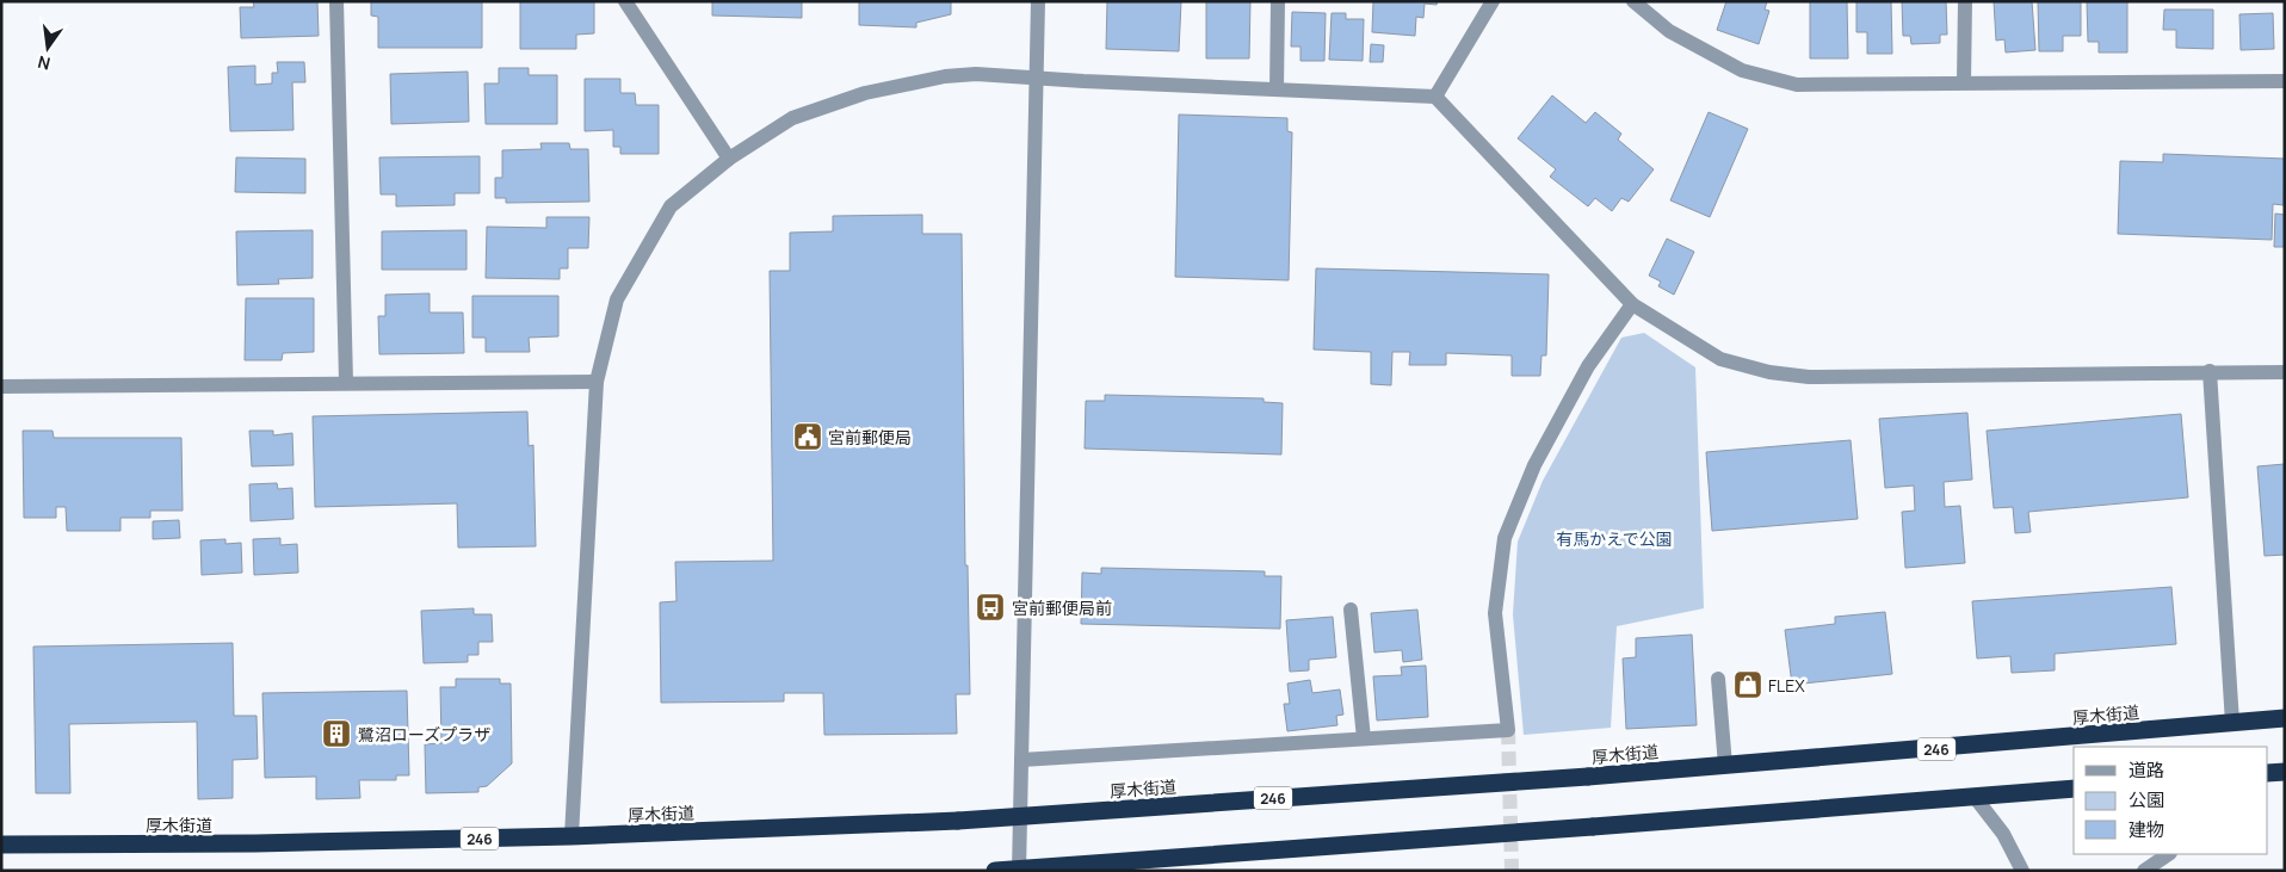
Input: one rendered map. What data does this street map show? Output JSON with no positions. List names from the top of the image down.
{
  "streets": {
    "highway": ["厚木街道", "246"]
  },
  "parks": ["有馬かえで公園"],
  "places": {
    "public building": ["宮前郵便局"],
    "bus stop": ["宮前郵便局前"],
    "shop": ["FLEX"],
    "building": ["鷺沼ローズプラザ"]
  },
  "legend": ["道路", "公園", "建物"],
  "north": "bottom"
}
